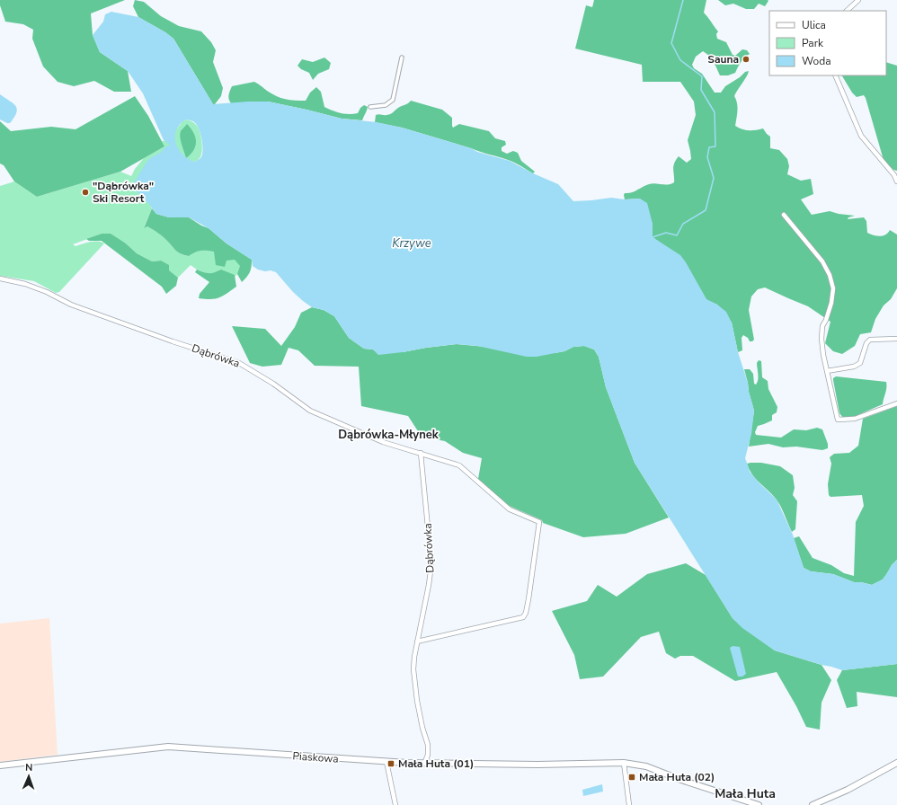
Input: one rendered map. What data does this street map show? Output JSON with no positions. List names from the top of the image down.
{
  "streets": {
    "street": ["Dąbrówka", "Piaskowa"]
  },
  "crossings": [
    ["Dąbrówka", "Piaskowa"]
  ],
  "districts": ["Dąbrówka-Młynek", "Mała Huta"],
  "water": ["Krzywe"],
  "places": {
    "other": ["Sauna", "\"Dąbrówka\" Ski Resort"],
    "transit": ["Mała Huta (01)", "Mała Huta (02)"]
  },
  "legend": ["Ulica", "Park", "Woda"],
  "north": "top"
}
